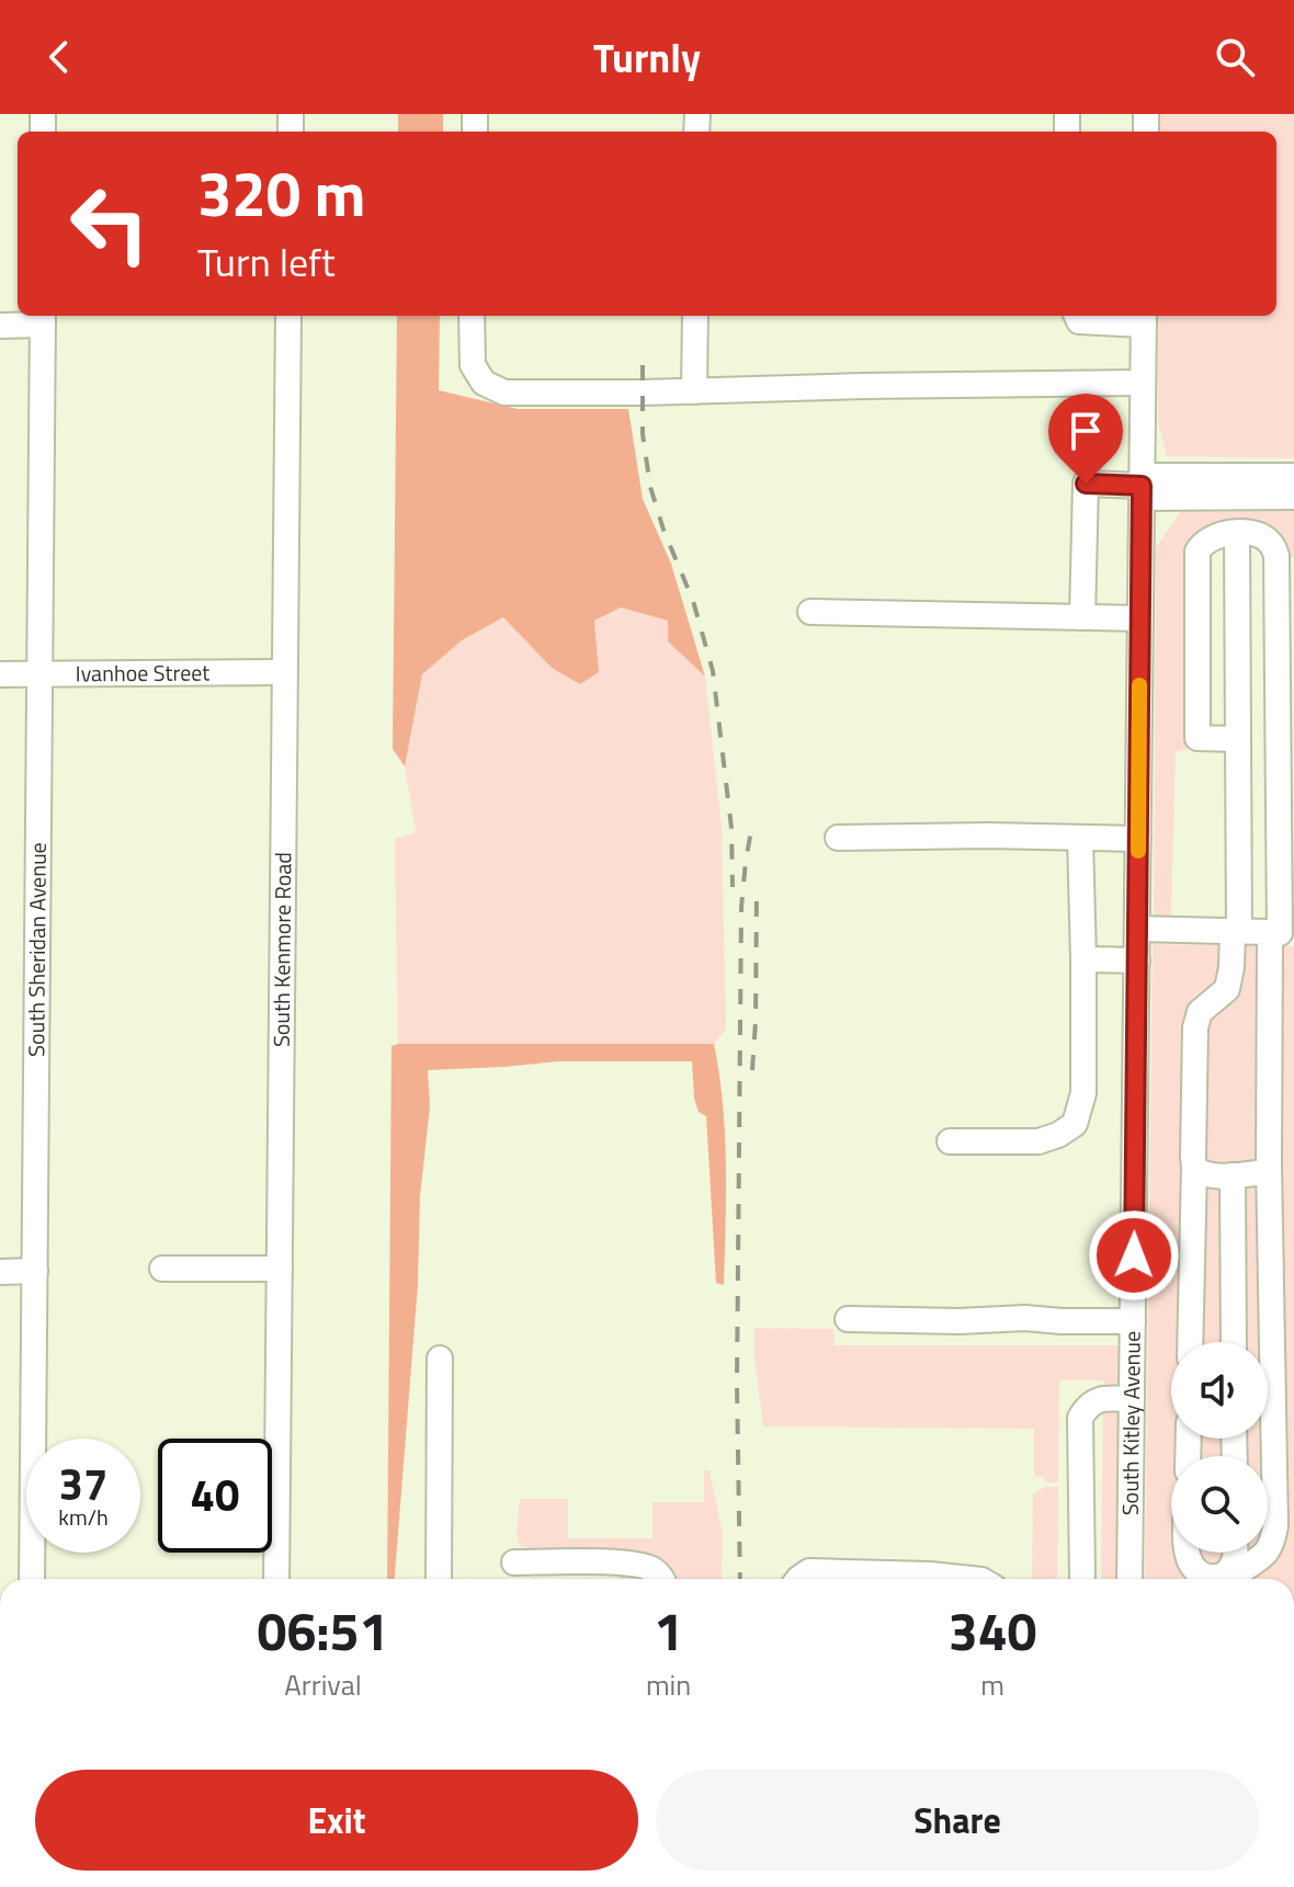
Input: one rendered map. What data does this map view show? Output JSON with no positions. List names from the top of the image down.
{
  "streets": {
    "street": [
      "Ivanhoe Street",
      "South Sheridan Avenue",
      "South Kenmore Road",
      "South Kitley Avenue"
    ]
  },
  "crossings": [
    ["Ivanhoe Street", "South Sheridan Avenue"],
    ["Ivanhoe Street", "South Kenmore Road"]
  ],
  "page": {
    "header": "Turnly",
    "turn": ["320 m", "Turn left"],
    "speed": "37 km/h",
    "limit": "40",
    "eta": [
      "06:51",
      "Arrival",
      "1",
      "min",
      "340",
      "m"
    ],
    "buttons": ["Exit", "Share"]
  }
}
